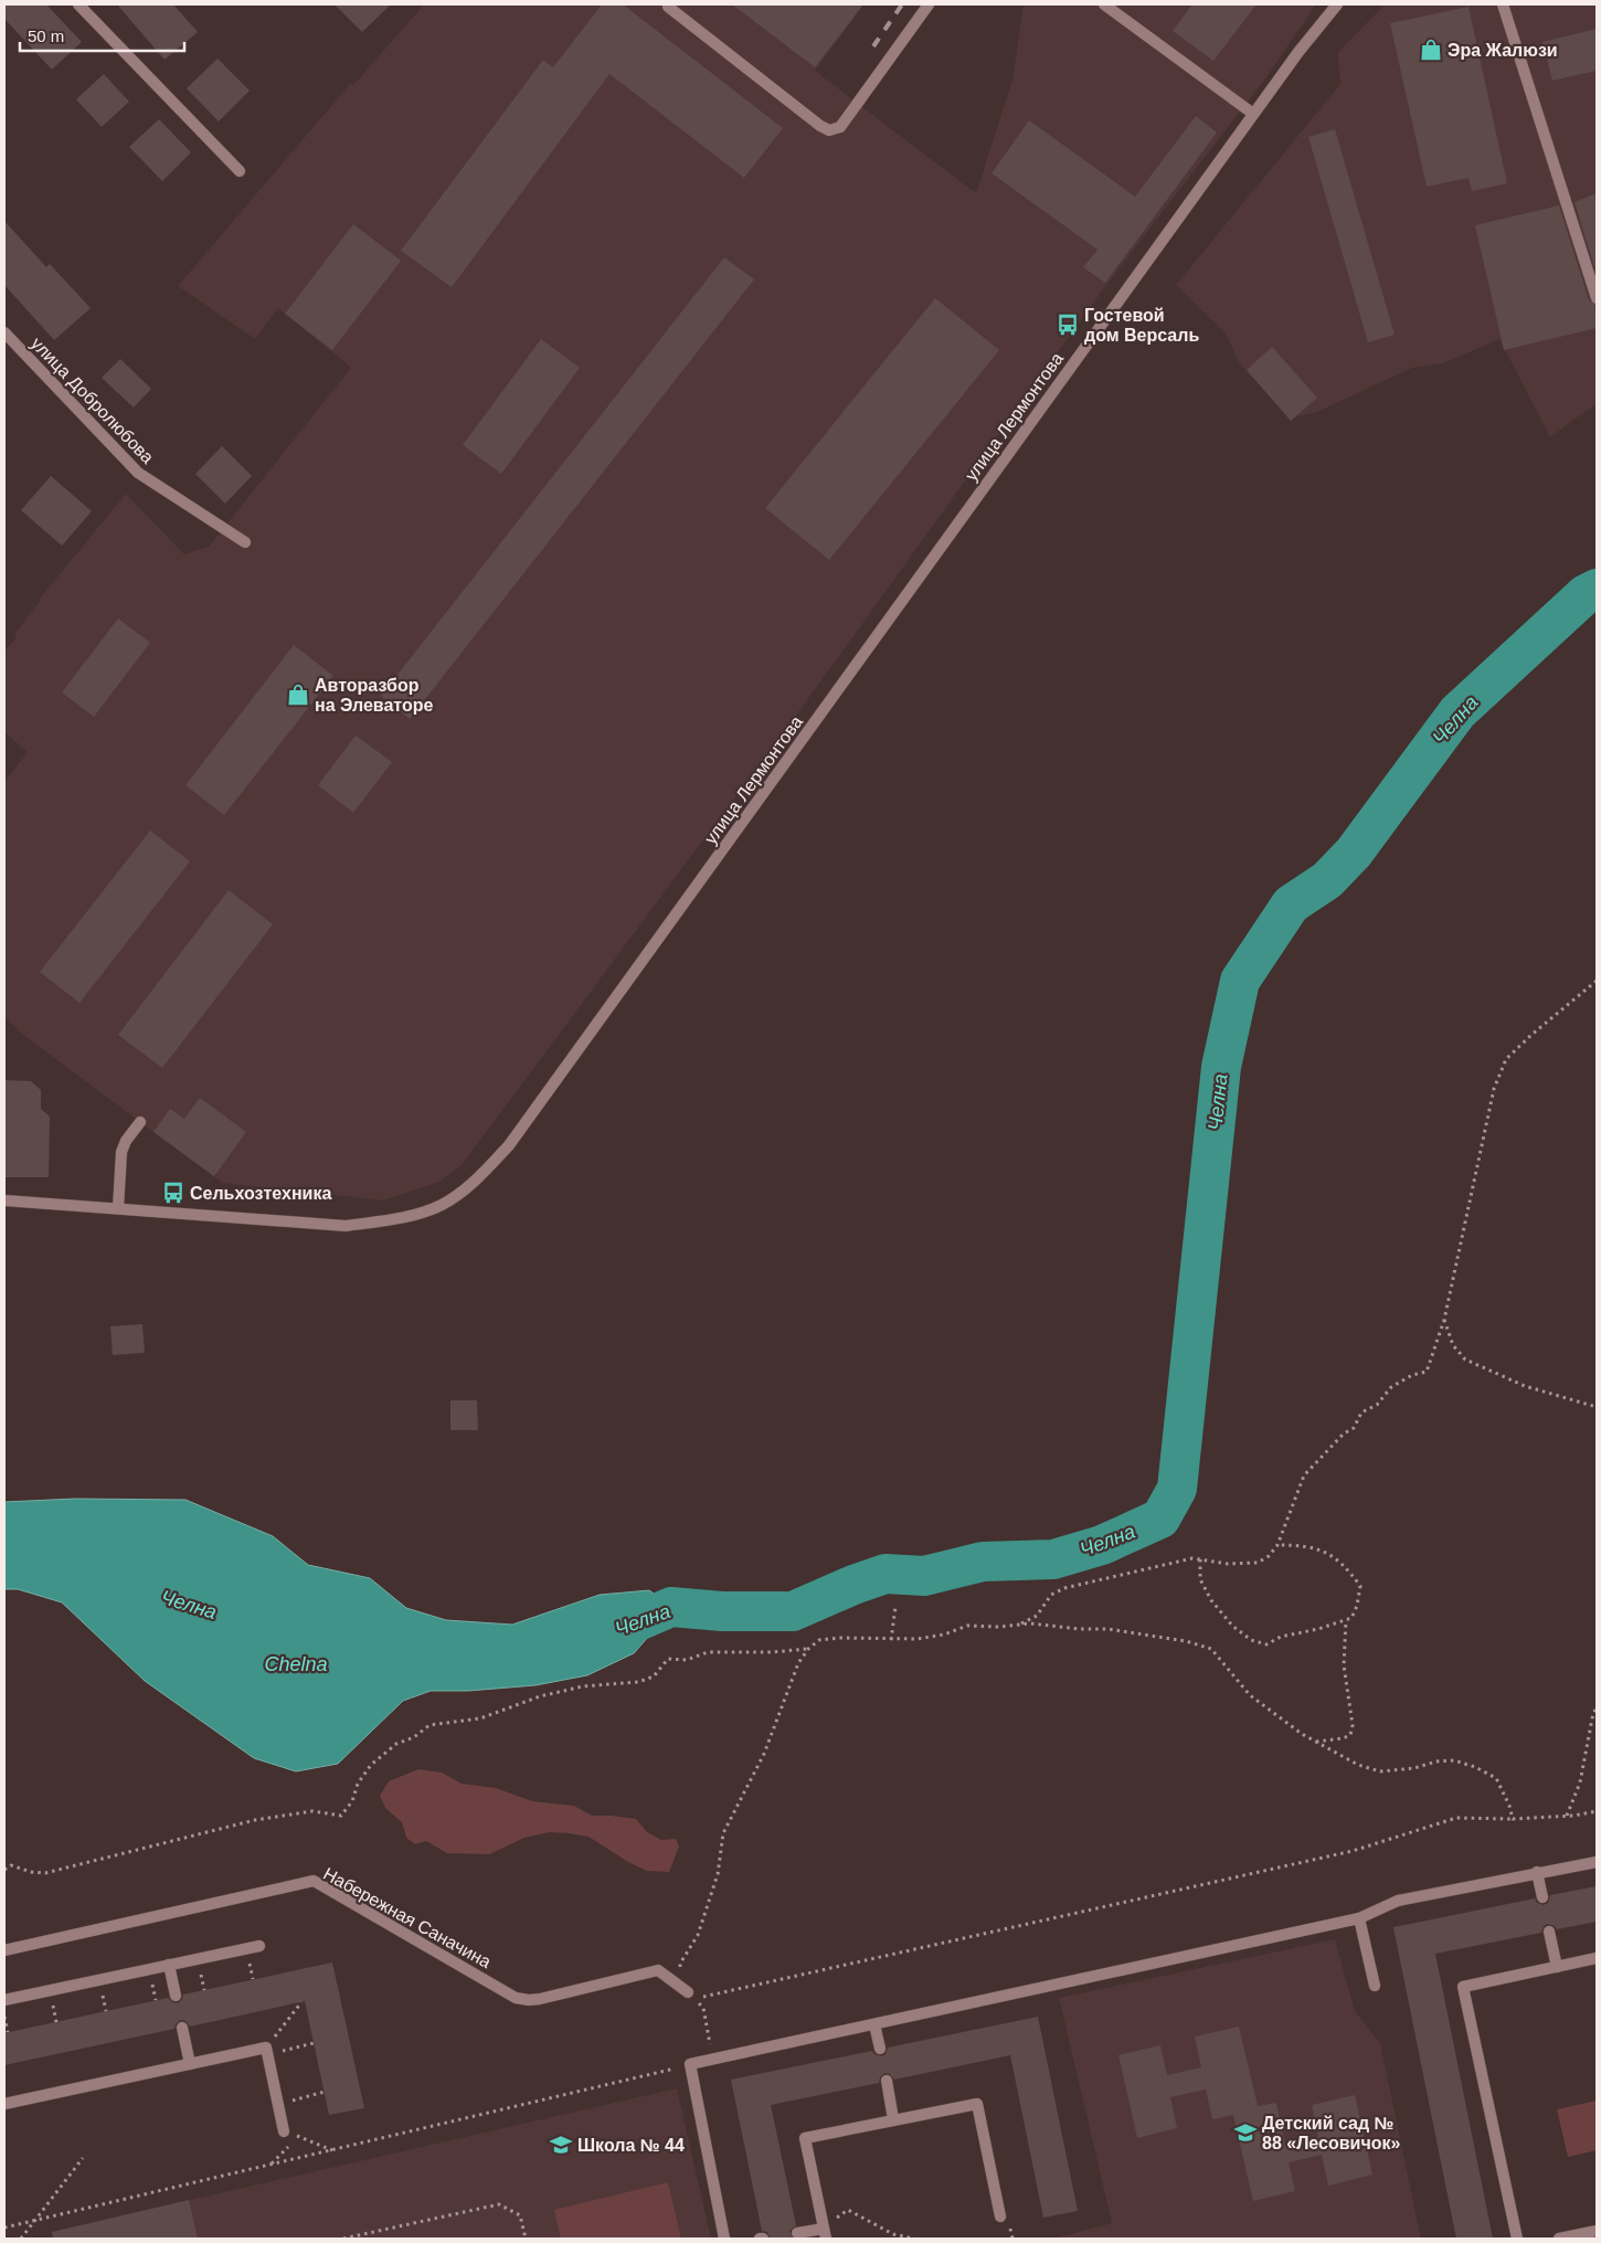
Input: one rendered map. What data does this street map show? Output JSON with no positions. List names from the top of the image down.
{
  "streets": {
    "street": ["улица Добролюбова", "улица Лермонтова", "Набережная Саначина"]
  },
  "water": ["Челна", "Chelna"],
  "places": {
    "shop": ["Эра Жалюзи", "Авторазбор на Элеваторе"],
    "bus stop": ["Гостевой дом Версаль", "Сельхозтехника"],
    "school or university": ["Детский сад № 88 «Лесовичок»", "Школа № 44"]
  },
  "scale_bar": "50 m"
}
